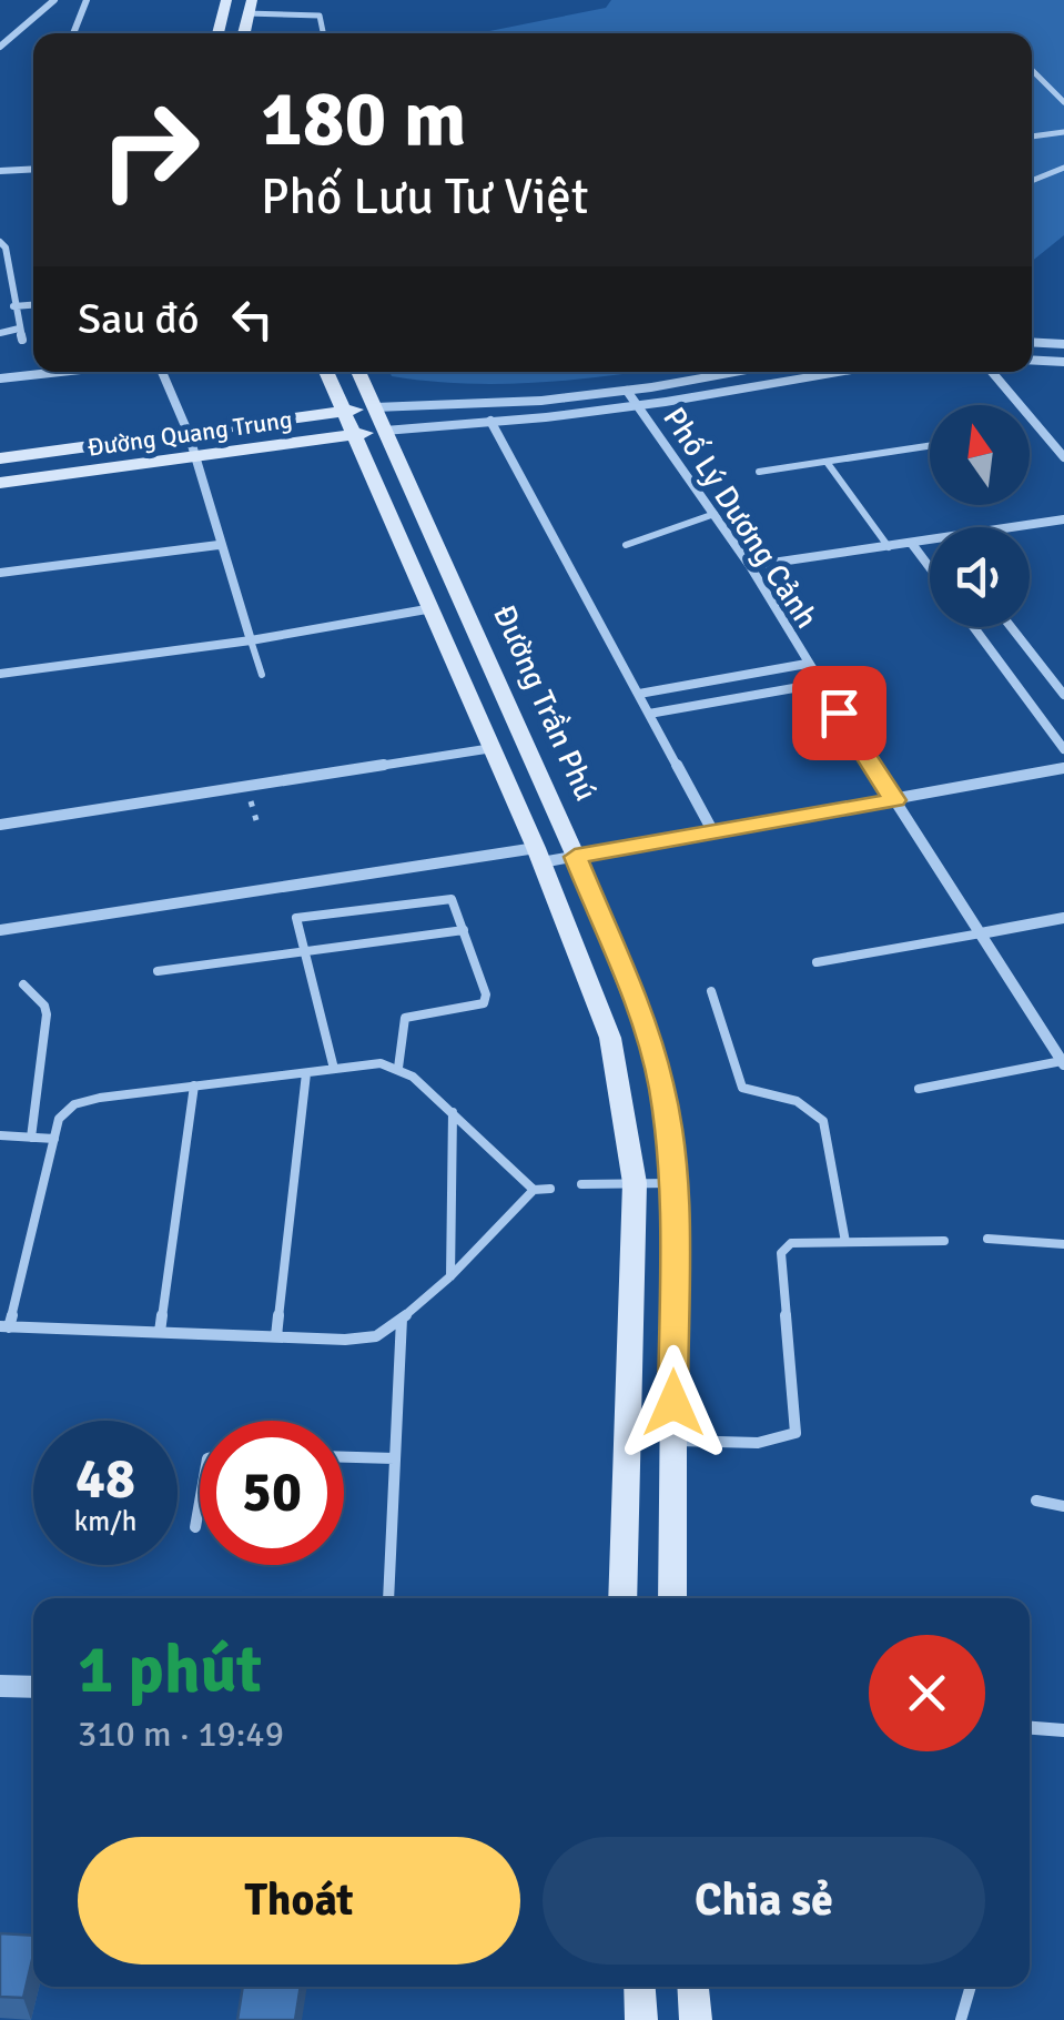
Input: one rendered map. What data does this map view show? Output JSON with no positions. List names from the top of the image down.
{
  "streets": {
    "main road": ["Đường Quang Trung", "Đường Trần Phú"],
    "street": ["Phố Lý Dương Cảnh"]
  },
  "crossings": [
    ["Đường Quang Trung", "Đường Trần Phú"]
  ],
  "north": "top",
  "page": {
    "turn": ["180 m", "Phố Lưu Tư Việt"],
    "then": "Sau đó",
    "speed": "48 km/h",
    "limit": "50",
    "heading": ["1 phút", "310 m · 19:49"],
    "buttons": ["Thoát", "Chia sẻ"]
  }
}
